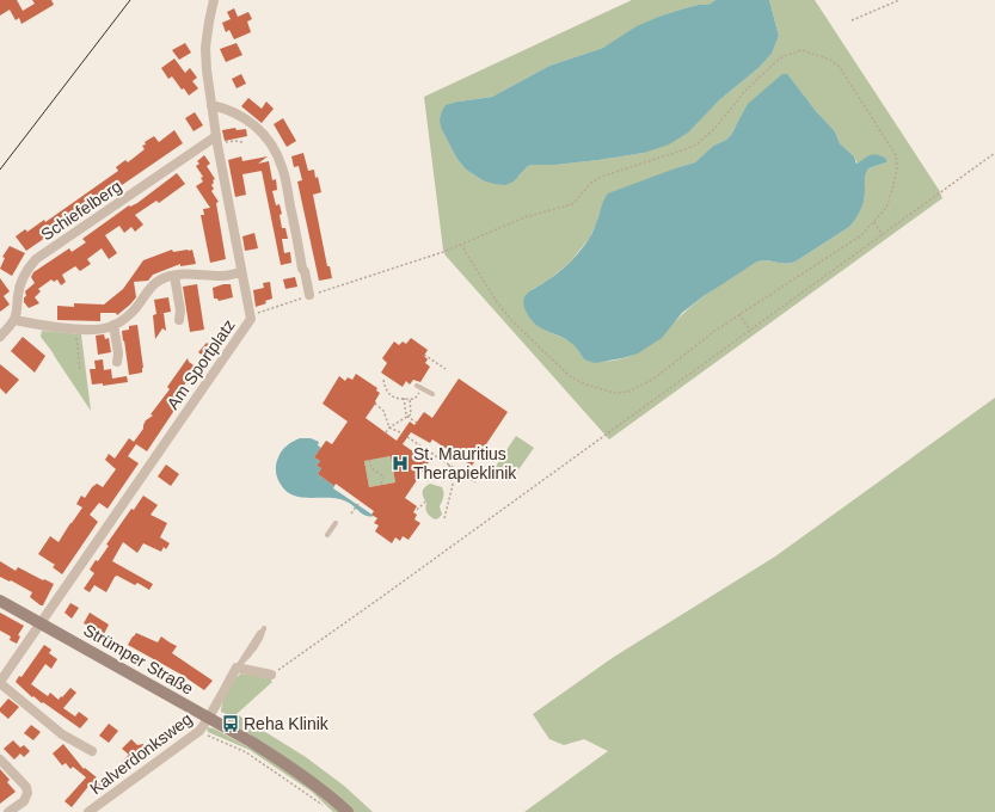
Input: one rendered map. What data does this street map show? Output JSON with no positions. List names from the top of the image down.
{
  "streets": {
    "main road": ["Strümper Straße"],
    "street": ["Schiefelberg", "Am Sportplatz", "Kalverdonksweg"]
  },
  "crossings": [
    ["Schiefelberg", "Am Sportplatz"],
    ["Am Sportplatz", "Strümper Straße"],
    ["Strümper Straße", "Kalverdonksweg"]
  ],
  "places": {
    "hospital": ["St. Mauritius Therapieklinik"],
    "bus stop": ["Reha Klinik"]
  }
}
